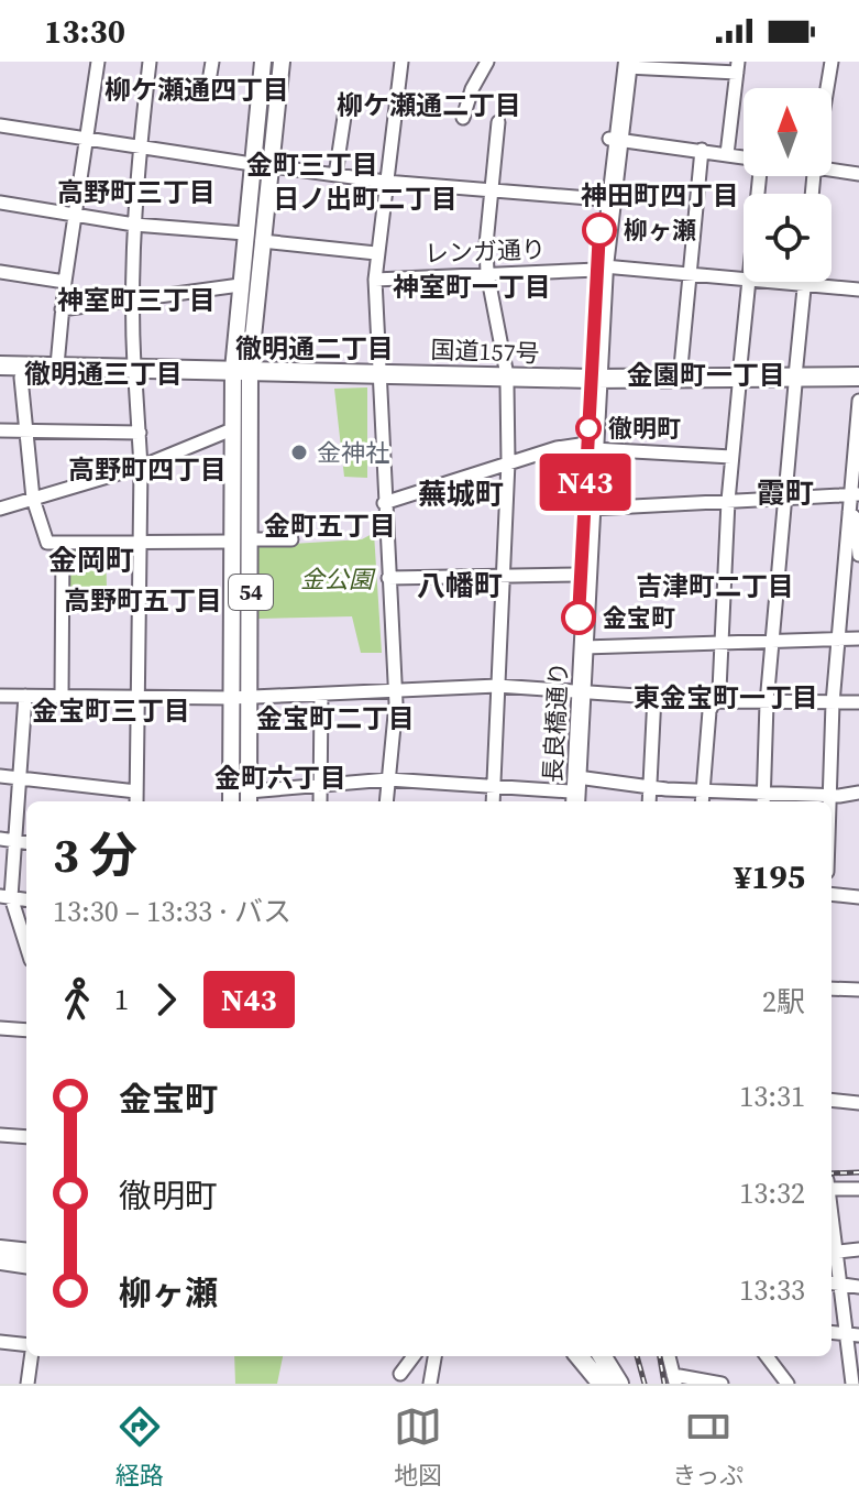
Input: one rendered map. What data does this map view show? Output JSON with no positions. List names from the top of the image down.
{
  "streets": {
    "highway": ["国道157号", "長良橋通り"],
    "main road": ["54"],
    "street": ["レンガ通り"]
  },
  "crossings": [
    ["レンガ通り", "長良橋通り"],
    ["国道157号", "54"],
    ["国道157号", "長良橋通り"]
  ],
  "districts": [
    "柳ケ瀬通四丁目",
    "柳ケ瀬通二丁目",
    "金町三丁目",
    "高野町三丁目",
    "神田町四丁目",
    "日ノ出町二丁目",
    "神室町一丁目",
    "神室町三丁目",
    "徹明通二丁目",
    "徹明通三丁目",
    "金園町一丁目",
    "高野町四丁目",
    "霞町",
    "蕪城町",
    "金町五丁目",
    "金岡町",
    "八幡町",
    "吉津町二丁目",
    "高野町五丁目",
    "東金宝町一丁目",
    "金宝町三丁目",
    "金宝町二丁目",
    "金町六丁目"
  ],
  "parks": ["金公園"],
  "places": [
    "柳ヶ瀬",
    "徹明町",
    "金神社",
    "金宝町"
  ],
  "lines": ["bus line N43"],
  "north": "top",
  "page": {
    "status": "13:30",
    "on_map": "N43",
    "heading": ["3 分", "13:30 – 13:33 · バス", "¥195"],
    "legs": ["1", "N43", "2駅"],
    "list": [
      {
        "name": "金宝町",
        "value": "13:31"
      },
      {
        "name": "徹明町",
        "value": "13:32"
      },
      {
        "name": "柳ヶ瀬",
        "value": "13:33"
      }
    ],
    "tabs": ["経路", "地図", "きっぷ"]
  }
}
